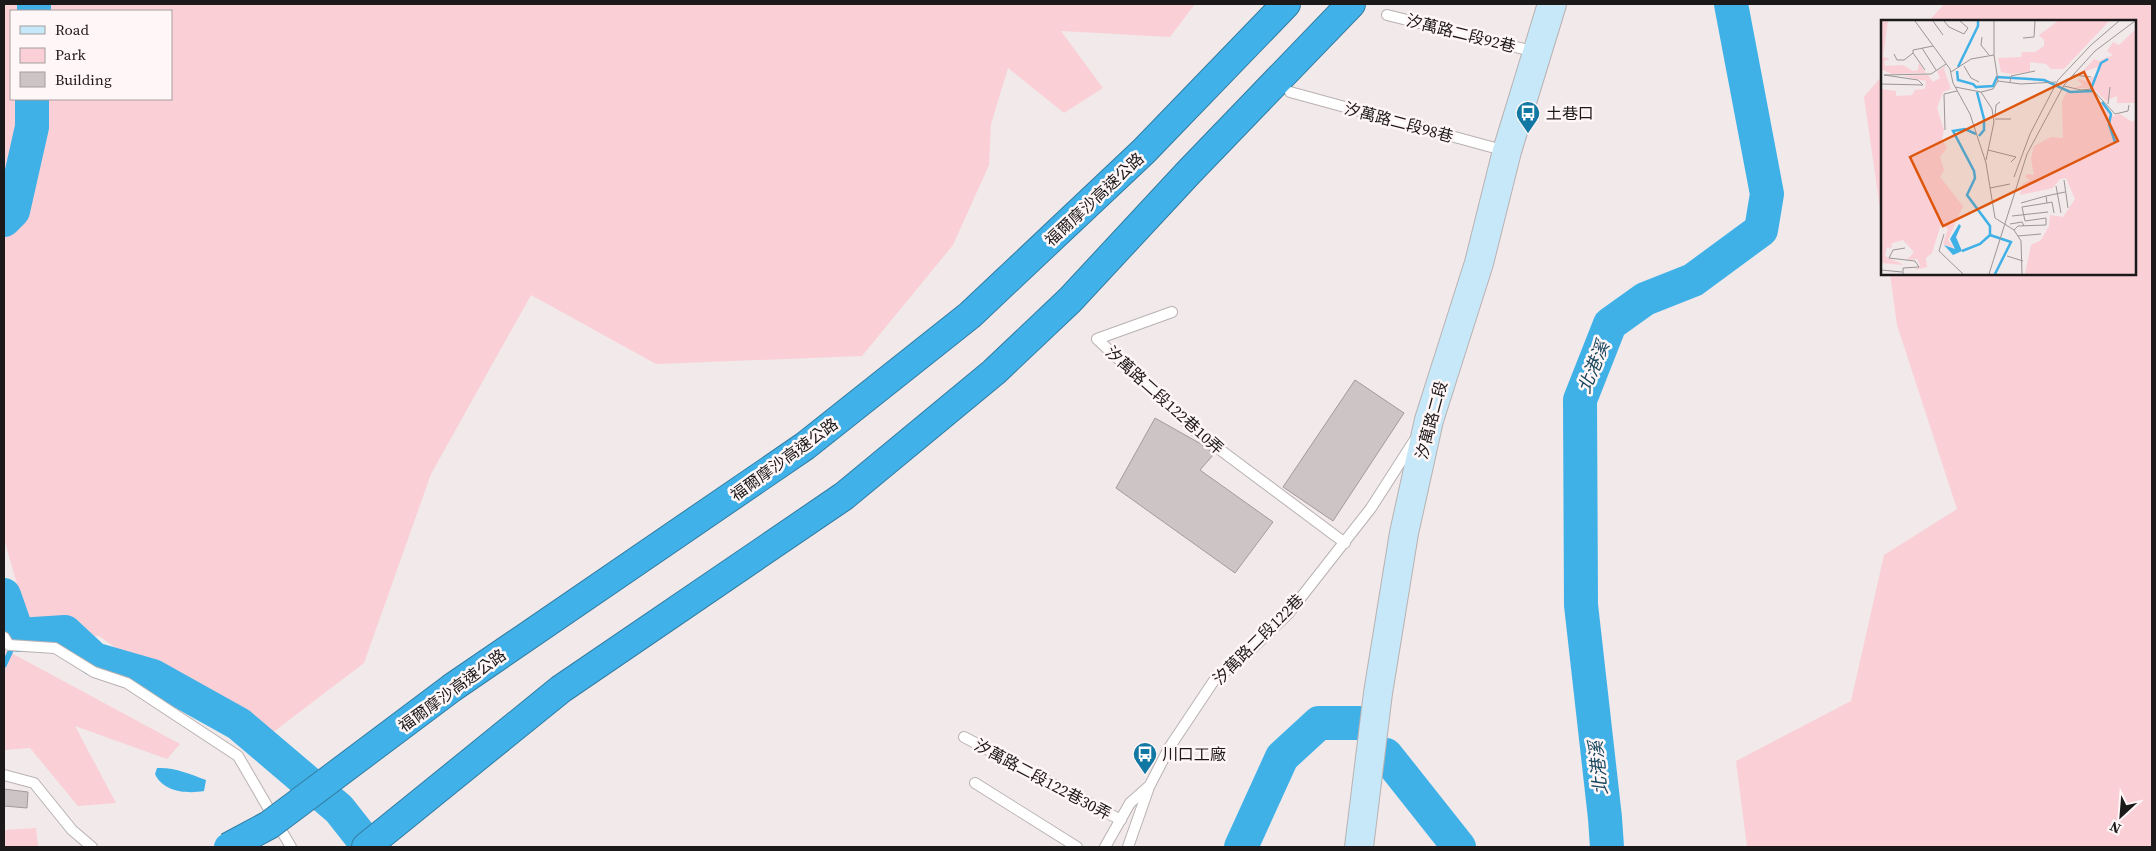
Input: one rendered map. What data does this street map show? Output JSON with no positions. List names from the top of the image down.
{
  "streets": {
    "highway": ["福爾摩沙高速公路"],
    "street": ["汐萬路二段"],
    "lane": [
      "汐萬路二段92巷",
      "汐萬路二段98巷",
      "汐萬路二段122巷10弄",
      "汐萬路二段122巷",
      "汐萬路二段122巷30弄"
    ]
  },
  "crossings": [
    ["汐萬路二段92巷", "汐萬路二段"],
    ["汐萬路二段98巷", "汐萬路二段"],
    ["汐萬路二段122巷10弄", "汐萬路二段122巷"],
    ["汐萬路二段", "汐萬路二段122巷"]
  ],
  "water": ["北港溪"],
  "places": {
    "bus stop": ["土巷口", "川口工廠"]
  },
  "legend": ["Road", "Park", "Building"],
  "north": "bottom left"
}
